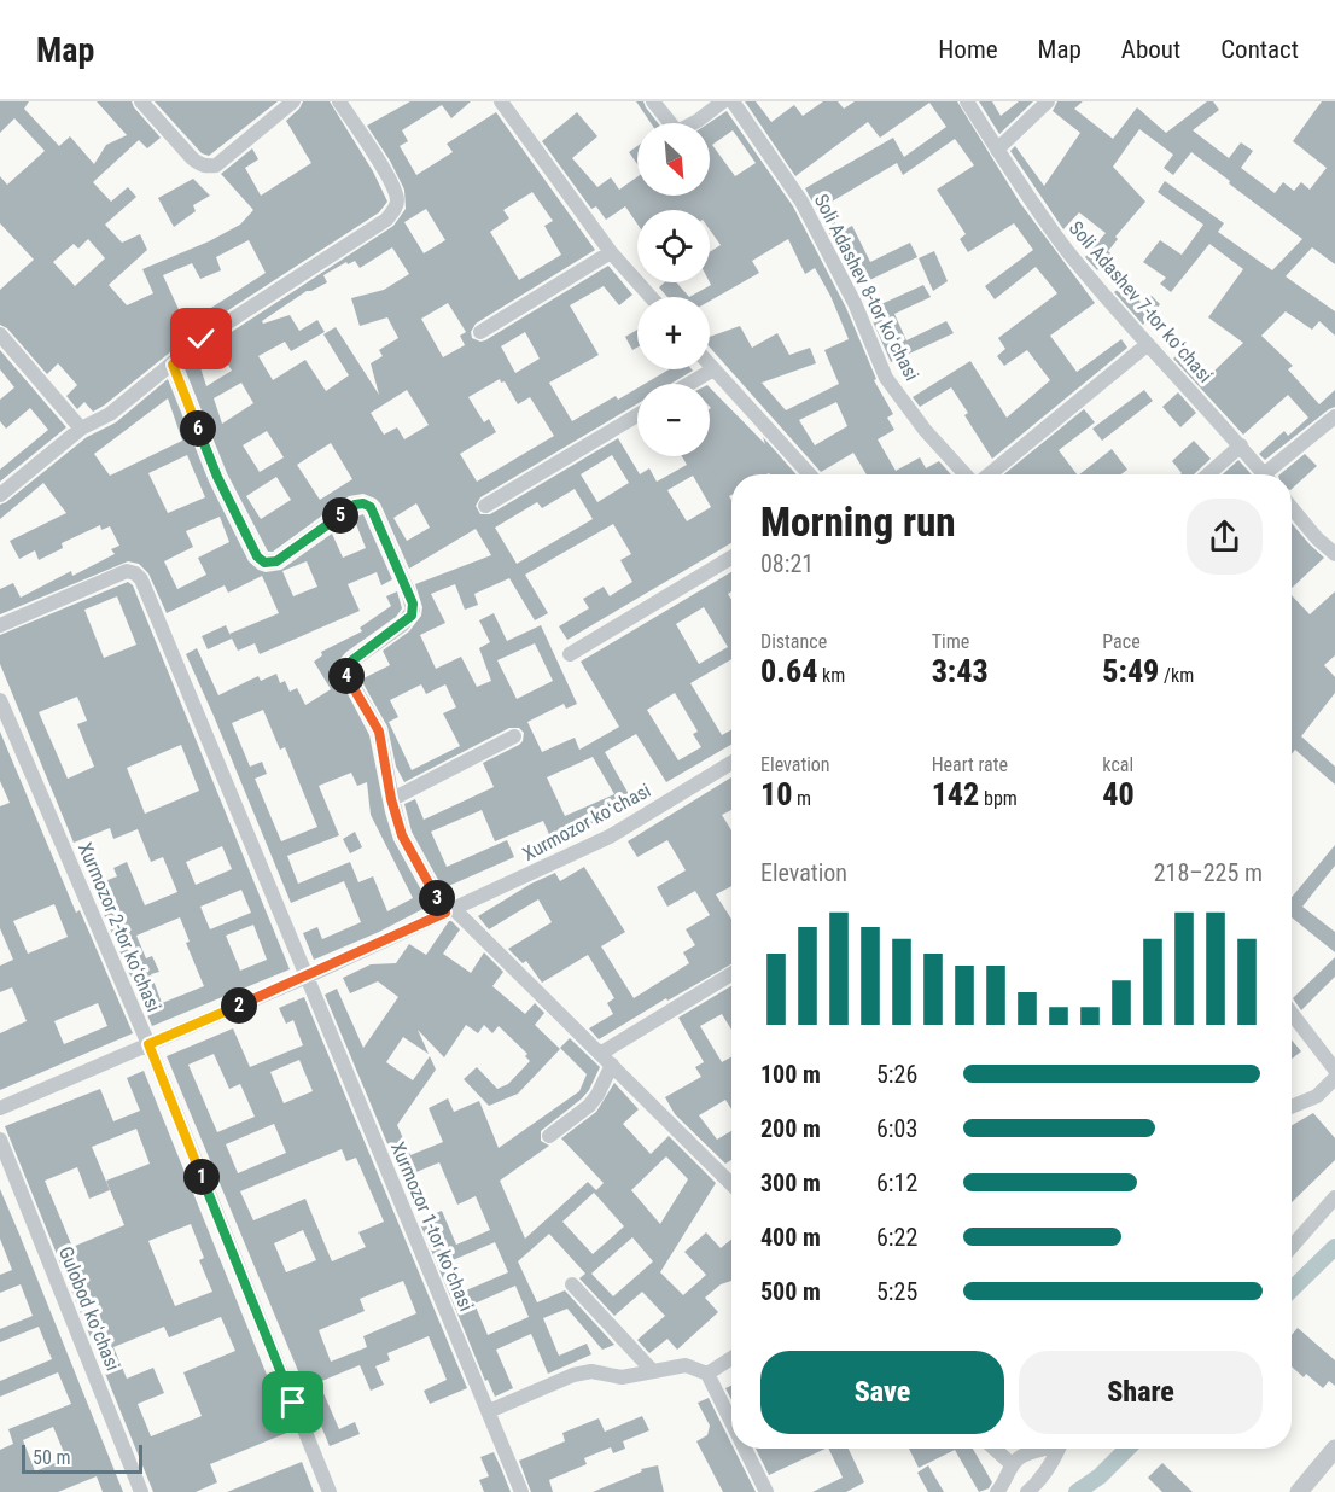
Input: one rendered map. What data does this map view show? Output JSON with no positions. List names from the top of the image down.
{
  "streets": {
    "street": [
      "Soli Adashev 8-tor koʻchasi",
      "Soli Adashev 7-tor koʻchasi",
      "Xurmozor koʻchasi",
      "Xurmozor 2-tor koʻchasi",
      "Xurmozor 1-tor koʻchasi",
      "Gulobod koʻchasi"
    ]
  },
  "crossings": [
    ["Xurmozor koʻchasi", "Xurmozor 2-tor koʻchasi"],
    ["Xurmozor koʻchasi", "Xurmozor 1-tor koʻchasi"]
  ],
  "scale_bar": "50 m",
  "north": "bottom right",
  "page": {
    "header": "Map",
    "nav": [
      "Home",
      "Map",
      "About",
      "Contact"
    ],
    "map_buttons": ["+", "−"],
    "pins": [
      "6",
      "5",
      "4",
      "3",
      "2",
      "1"
    ],
    "heading": ["Morning run", "08:21"],
    "stats": [
      ["Distance", "0.64 km"],
      ["Time", "3:43"],
      ["Pace", "5:49 /km"],
      ["Elevation", "10 m"],
      ["Heart rate", "142 bpm"],
      ["kcal", "40"]
    ],
    "chart": ["Elevation", "218–225 m"],
    "list": [
      {
        "name": "100 m",
        "note": "5:26"
      },
      {
        "name": "200 m",
        "note": "6:03"
      },
      {
        "name": "300 m",
        "note": "6:12"
      },
      {
        "name": "400 m",
        "note": "6:22"
      },
      {
        "name": "500 m",
        "note": "5:25"
      }
    ],
    "buttons": ["Save", "Share"],
    "scale": "50 m"
  }
}
